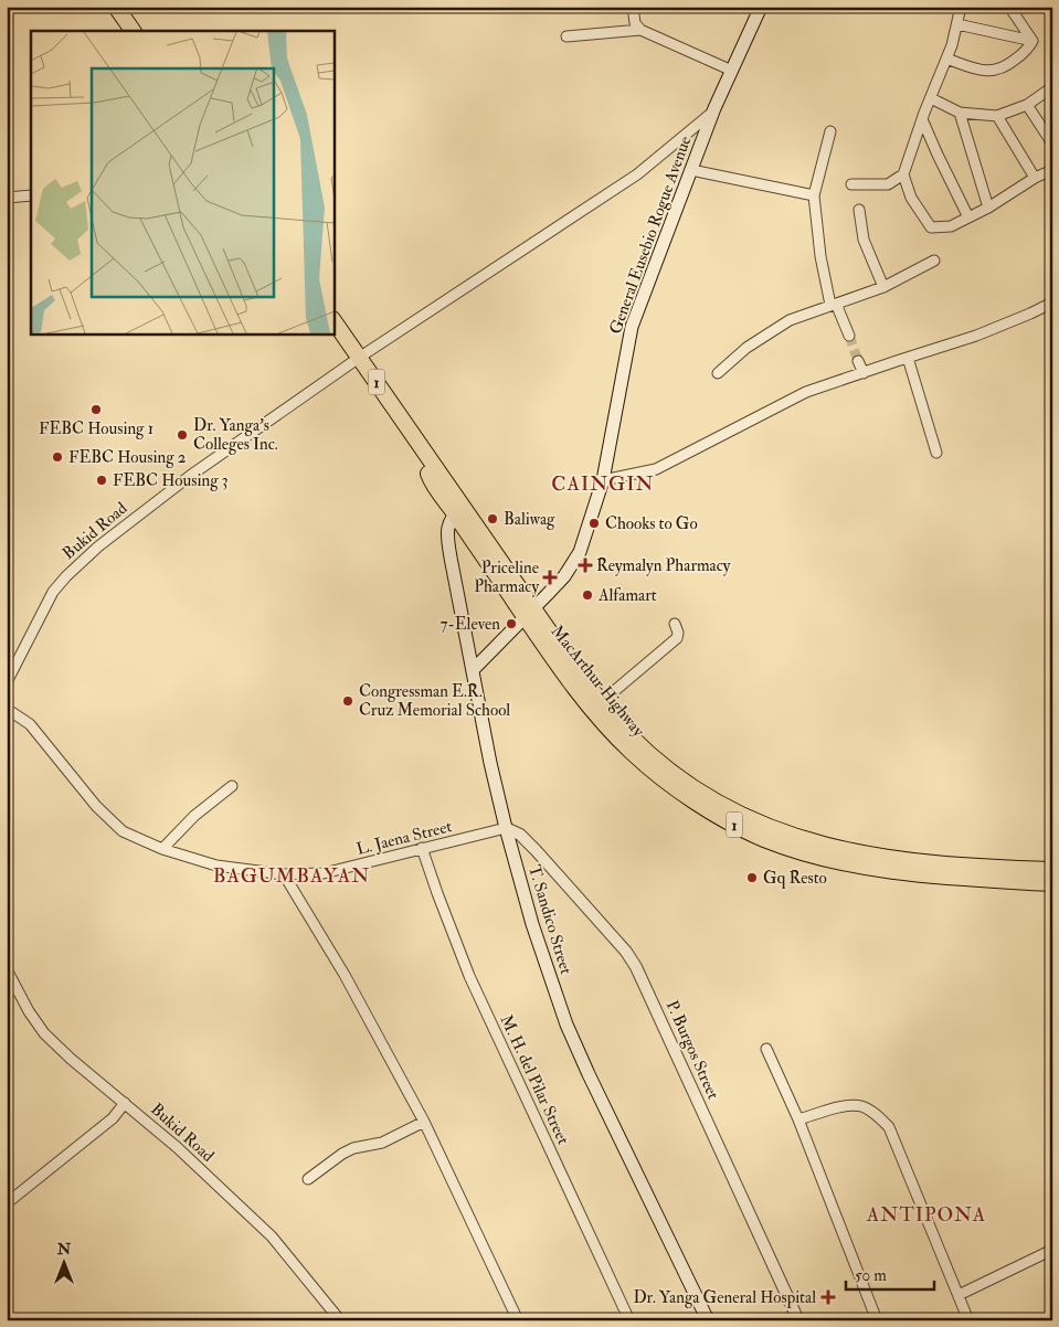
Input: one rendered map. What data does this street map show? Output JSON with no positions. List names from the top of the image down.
{
  "streets": {
    "highway": ["1", "MacArthur Highway"],
    "main road": ["General Eusebio Rogue Avenue", "T. Sandico Street"],
    "street": [
      "Bukid Road",
      "L. Jaena Street",
      "P. Burgos Street",
      "M. H. del Pilar Street"
    ]
  },
  "crossings": [
    ["General Eusebio Rogue Avenue", "Bukid Road"],
    ["General Eusebio Rogue Avenue", "MacArthur Highway"],
    ["General Eusebio Rogue Avenue", "T. Sandico Street"],
    ["Bukid Road", "MacArthur Highway"],
    ["MacArthur Highway", "T. Sandico Street"],
    ["L. Jaena Street", "T. Sandico Street"],
    ["L. Jaena Street", "P. Burgos Street"],
    ["L. Jaena Street", "M. H. del Pilar Street"],
    ["T. Sandico Street", "P. Burgos Street"]
  ],
  "districts": ["CAINGIN", "BAGUMBAYAN", "ANTIPONA"],
  "places": {
    "other": [
      "FEBC Housing 1",
      "Dr. Yanga's Colleges Inc.",
      "FEBC Housing 2",
      "FEBC Housing 3",
      "Baliwag",
      "Chooks to Go",
      "Alfamart",
      "7-Eleven",
      "Congressman E.R. Cruz Memorial School",
      "Gq Resto"
    ],
    "health": ["Reymalyn Pharmacy", "Priceline Pharmacy", "Dr. Yanga General Hospital"]
  },
  "scale_bar": "50 m",
  "north": "top"
}
